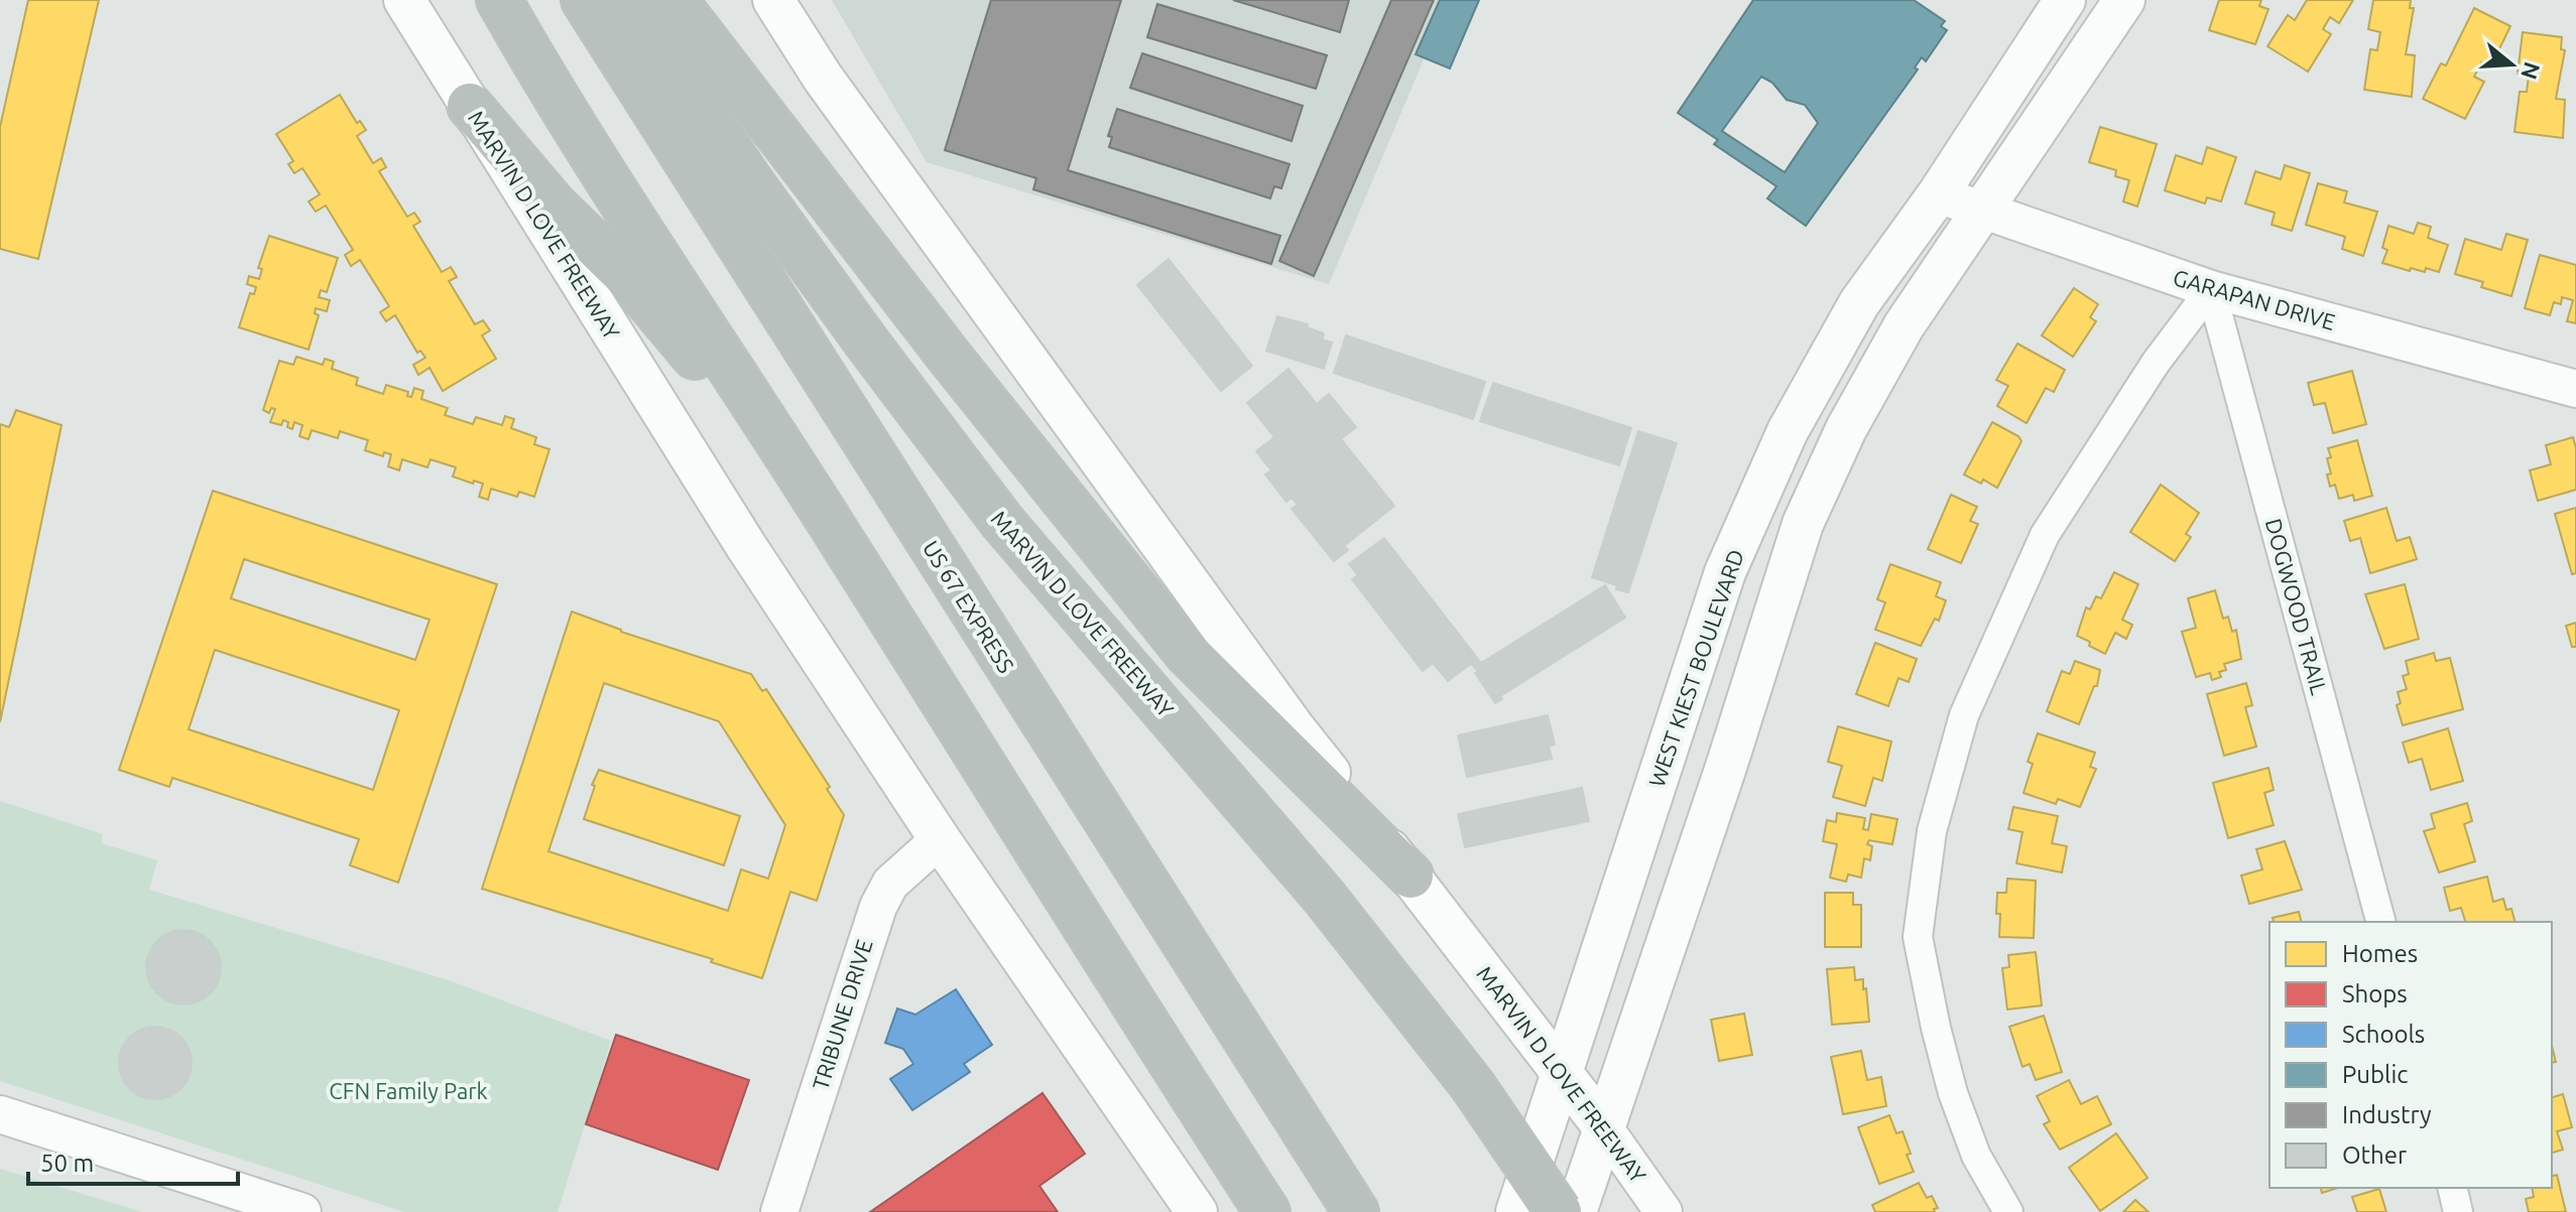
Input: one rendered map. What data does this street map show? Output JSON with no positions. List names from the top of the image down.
{
  "streets": {
    "highway": ["MARVIN D LOVE FREEWAY", "US 67 EXPRESS"],
    "main road": ["WEST KIEST BOULEVARD"],
    "street": ["GARAPAN DRIVE", "DOGWOOD TRAIL", "TRIBUNE DRIVE"]
  },
  "crossings": [
    ["MARVIN D LOVE FREEWAY", "WEST KIEST BOULEVARD"],
    ["MARVIN D LOVE FREEWAY", "TRIBUNE DRIVE"],
    ["GARAPAN DRIVE", "DOGWOOD TRAIL"],
    ["GARAPAN DRIVE", "WEST KIEST BOULEVARD"]
  ],
  "parks": ["CFN Family Park"],
  "legend": [
    "Homes",
    "Shops",
    "Schools",
    "Public",
    "Industry",
    "Other"
  ],
  "scale_bar": "50 m",
  "north": "right"
}
